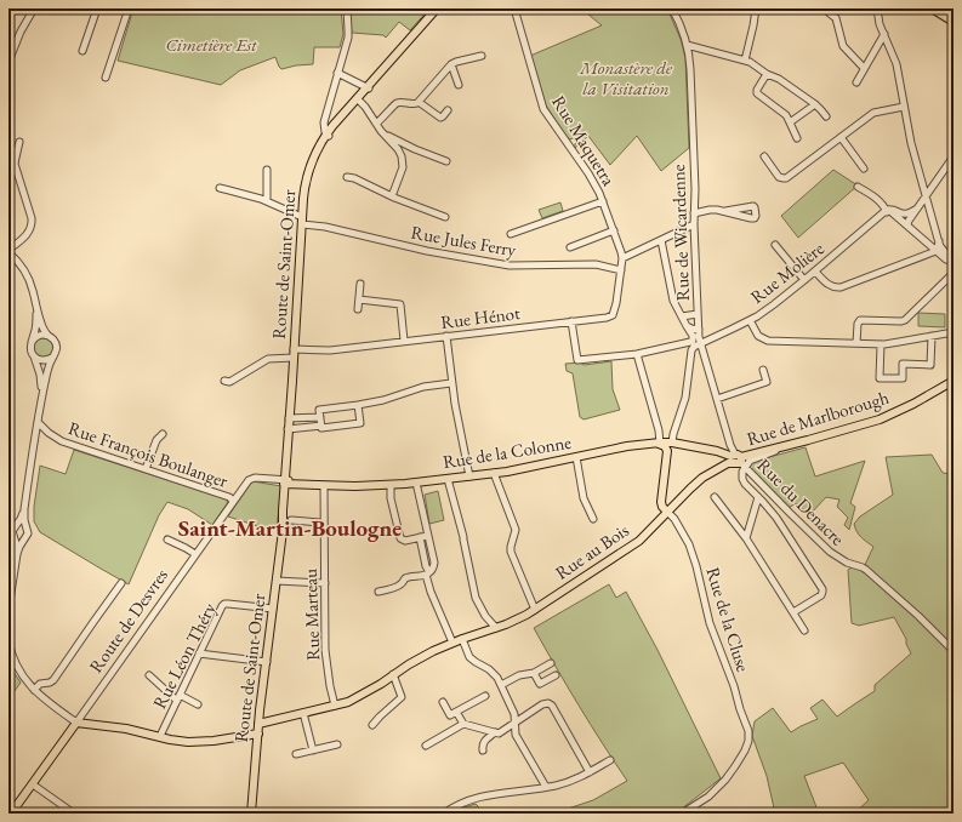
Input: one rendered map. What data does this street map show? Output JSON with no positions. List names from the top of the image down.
{
  "streets": {
    "main road": [
      "Route de Saint-Omer",
      "Rue de Marlborough",
      "Rue de la Colonne",
      "Rue au Bois",
      "Route de Desvres"
    ],
    "street": [
      "Rue Maquetra",
      "Rue de Wicardenne",
      "Rue Jules Ferry",
      "Rue Molière",
      "Rue Hénot",
      "Rue François Boulanger",
      "Rue du Denacre",
      "Rue Marteau",
      "Rue de la Cluse",
      "Rue Léon Théry"
    ]
  },
  "crossings": [
    ["Rue Maquetra", "Rue Hénot"],
    ["Rue de Wicardenne", "Rue Molière"],
    ["Rue de Wicardenne", "Rue de Marlborough"],
    ["Rue de Wicardenne", "Rue de la Colonne"],
    ["Rue de Wicardenne", "Rue du Denacre"],
    ["Rue de Wicardenne", "Rue au Bois"],
    ["Rue Jules Ferry", "Route de Saint-Omer"],
    ["Rue Jules Ferry", "Rue Hénot"],
    ["Route de Saint-Omer", "Rue Hénot"],
    ["Route de Saint-Omer", "Rue de la Colonne"],
    ["Route de Saint-Omer", "Rue au Bois"],
    ["Route de Saint-Omer", "Route de Desvres"],
    ["Route de Saint-Omer", "Rue Léon Théry"],
    ["Rue de Marlborough", "Rue de la Colonne"],
    ["Rue de Marlborough", "Rue du Denacre"],
    ["Rue de Marlborough", "Rue au Bois"],
    ["Rue de la Colonne", "Rue du Denacre"],
    ["Rue de la Colonne", "Rue au Bois"],
    ["Rue de la Colonne", "Rue Marteau"],
    ["Rue de la Colonne", "Route de Desvres"],
    ["Rue François Boulanger", "Route de Desvres"],
    ["Rue du Denacre", "Rue au Bois"],
    ["Rue au Bois", "Rue Marteau"],
    ["Rue au Bois", "Rue de la Cluse"]
  ],
  "districts": ["Saint-Martin-Boulogne"],
  "parks": ["Cimetière Est", "Monastère de la Visitation"]
}
